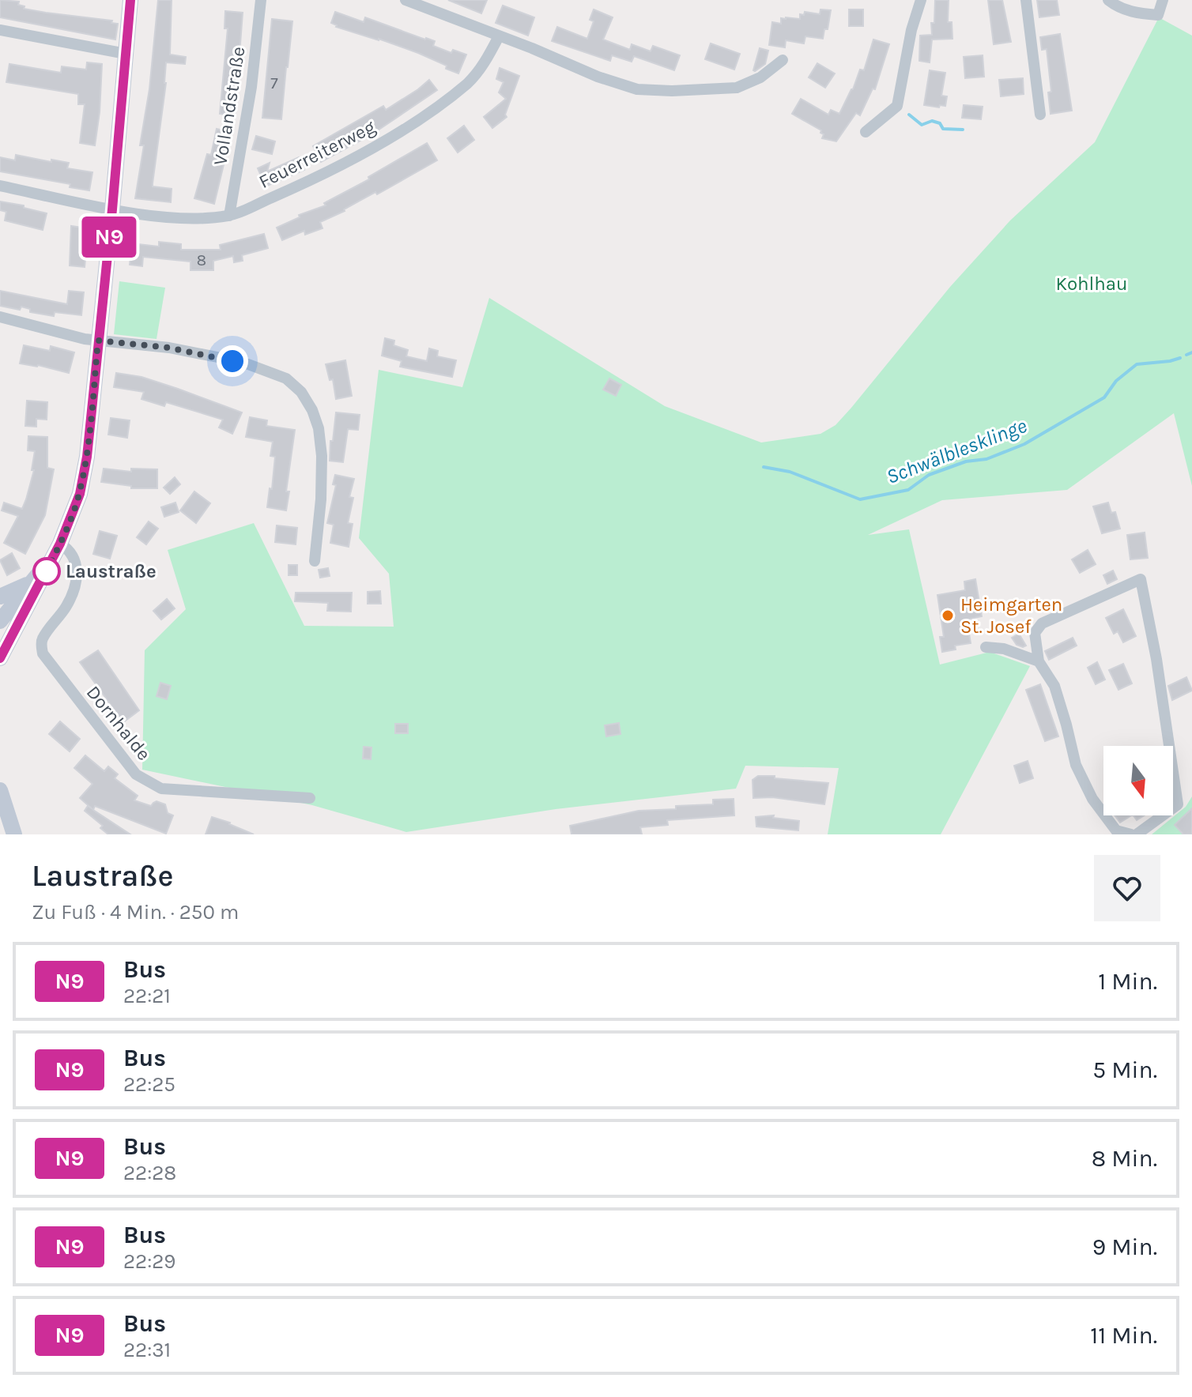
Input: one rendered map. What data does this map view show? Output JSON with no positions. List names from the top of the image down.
{
  "streets": {
    "street": ["Vollandstraße", "Feuerreiterweg", "Dornhalde"]
  },
  "crossings": [
    ["Vollandstraße", "Feuerreiterweg"]
  ],
  "water": ["Schwälblesklinge"],
  "parks": ["Kohlhau"],
  "places": ["Laustraße", "Heimgarten St. Josef"],
  "lines": ["bus line N9"],
  "house_numbers": ["7", "8"],
  "north": "bottom",
  "page": {
    "on_map": "N9",
    "heading": ["Laustraße", "Zu Fuß · 4 Min. · 250 m"],
    "list": [
      {
        "mark": "N9",
        "name": "Bus",
        "note": "22:21",
        "value": "1 Min."
      },
      {
        "mark": "N9",
        "name": "Bus",
        "note": "22:25",
        "value": "5 Min."
      },
      {
        "mark": "N9",
        "name": "Bus",
        "note": "22:28",
        "value": "8 Min."
      },
      {
        "mark": "N9",
        "name": "Bus",
        "note": "22:29",
        "value": "9 Min."
      },
      {
        "mark": "N9",
        "name": "Bus",
        "note": "22:31",
        "value": "11 Min."
      }
    ]
  }
}
